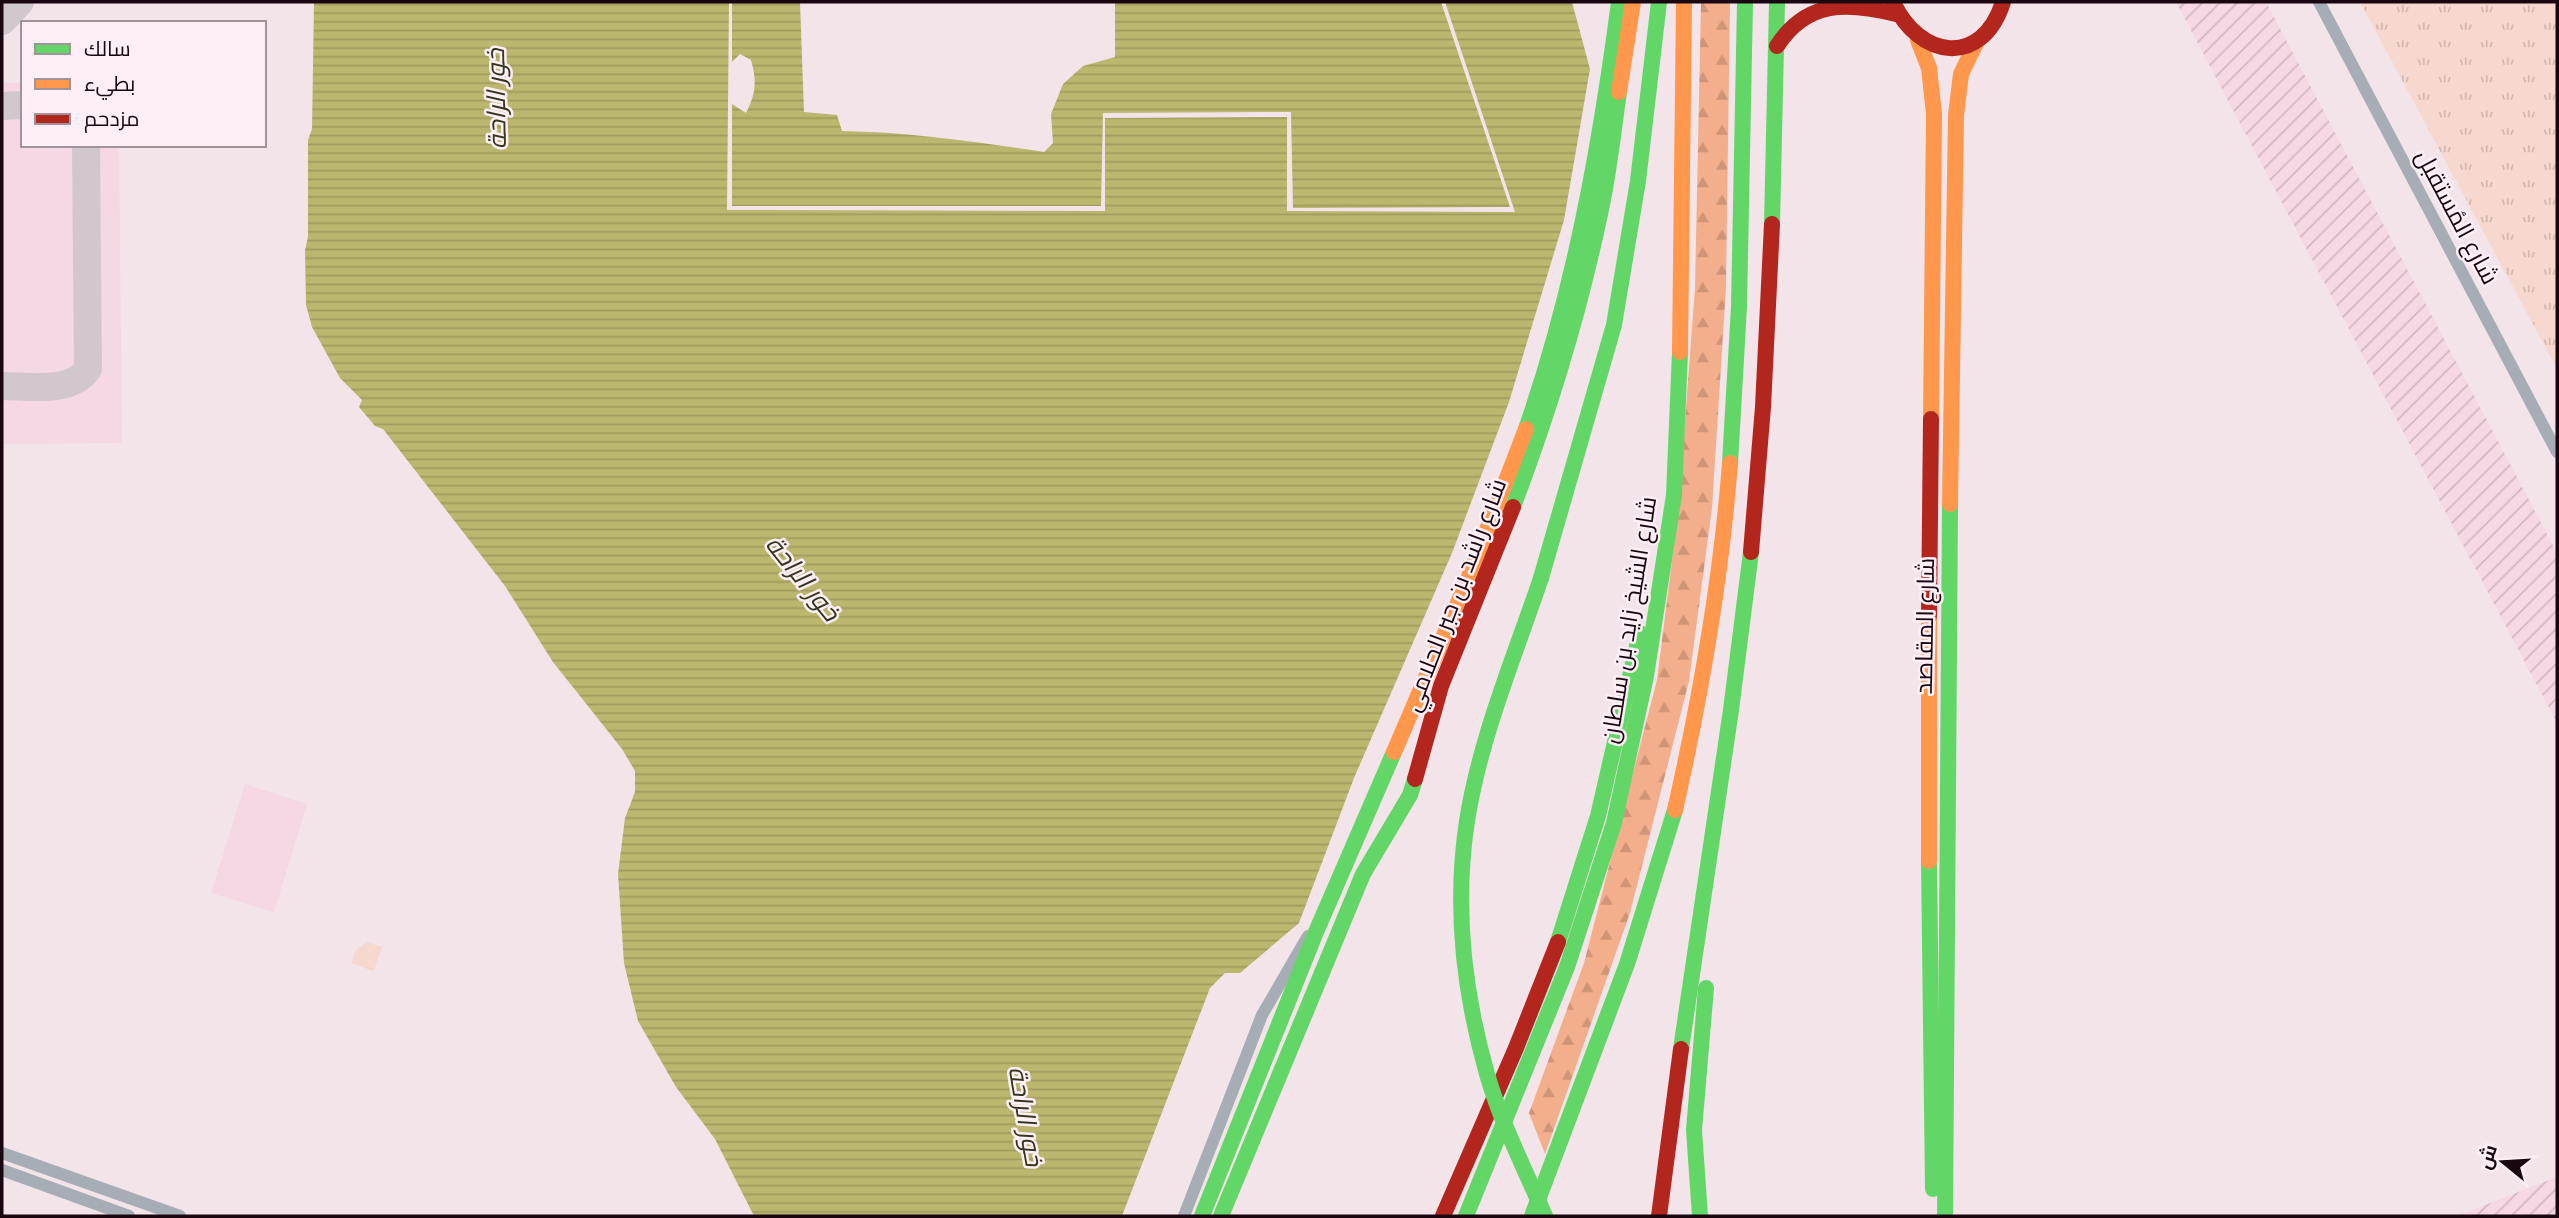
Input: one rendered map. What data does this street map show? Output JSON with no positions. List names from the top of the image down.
{
  "streets": {
    "main road": ["شارع راشد بن جبر الحلامي", "شارع الشيخ زايد بن سلطان", "شارع المقاصد"],
    "street": ["شارع المُستقبل"]
  },
  "water": ["خور الراحة"],
  "legend": ["سالك", "بطيء", "مزدحم"],
  "north": "left"
}
